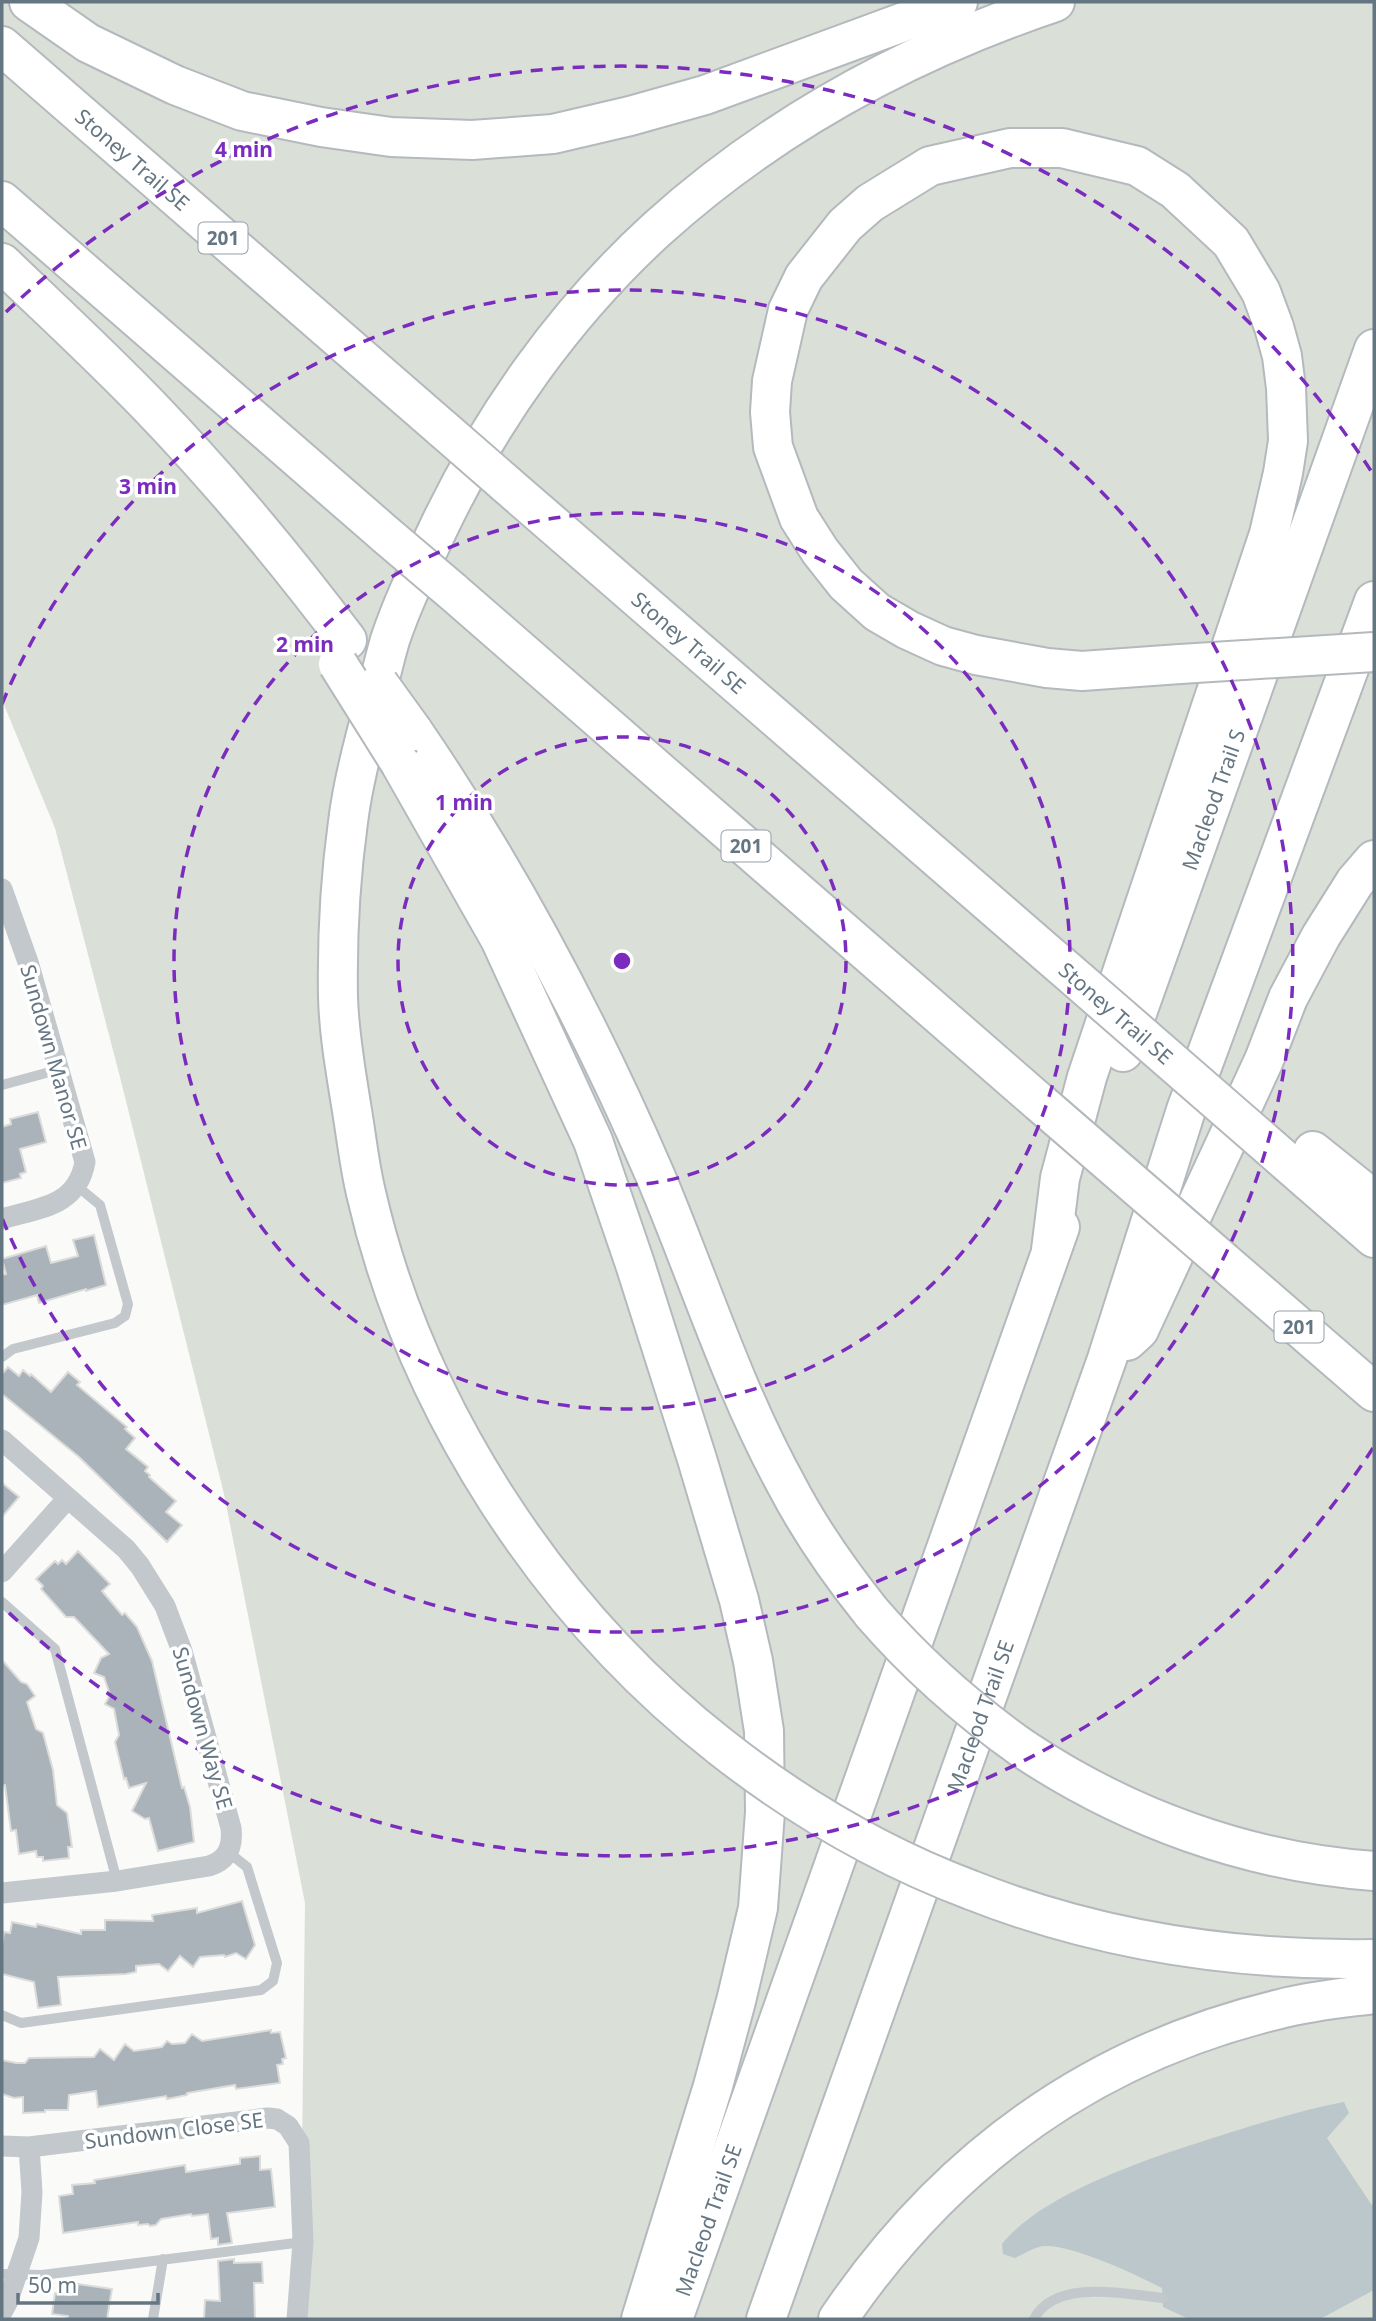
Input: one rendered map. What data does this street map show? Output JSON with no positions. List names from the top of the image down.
{
  "streets": {
    "highway": [
      "Stoney Trail SE",
      "201",
      "Macleod Trail S",
      "Macleod Trail SE"
    ],
    "street": ["Sundown Manor SE", "Sundown Way SE", "Sundown Close SE"]
  },
  "crossings": [
    ["Macleod Trail S", "Macleod Trail SE"]
  ],
  "scale_bar": "50 m",
  "rings": [
    "4 min",
    "3 min",
    "2 min",
    "1 min"
  ]
}
